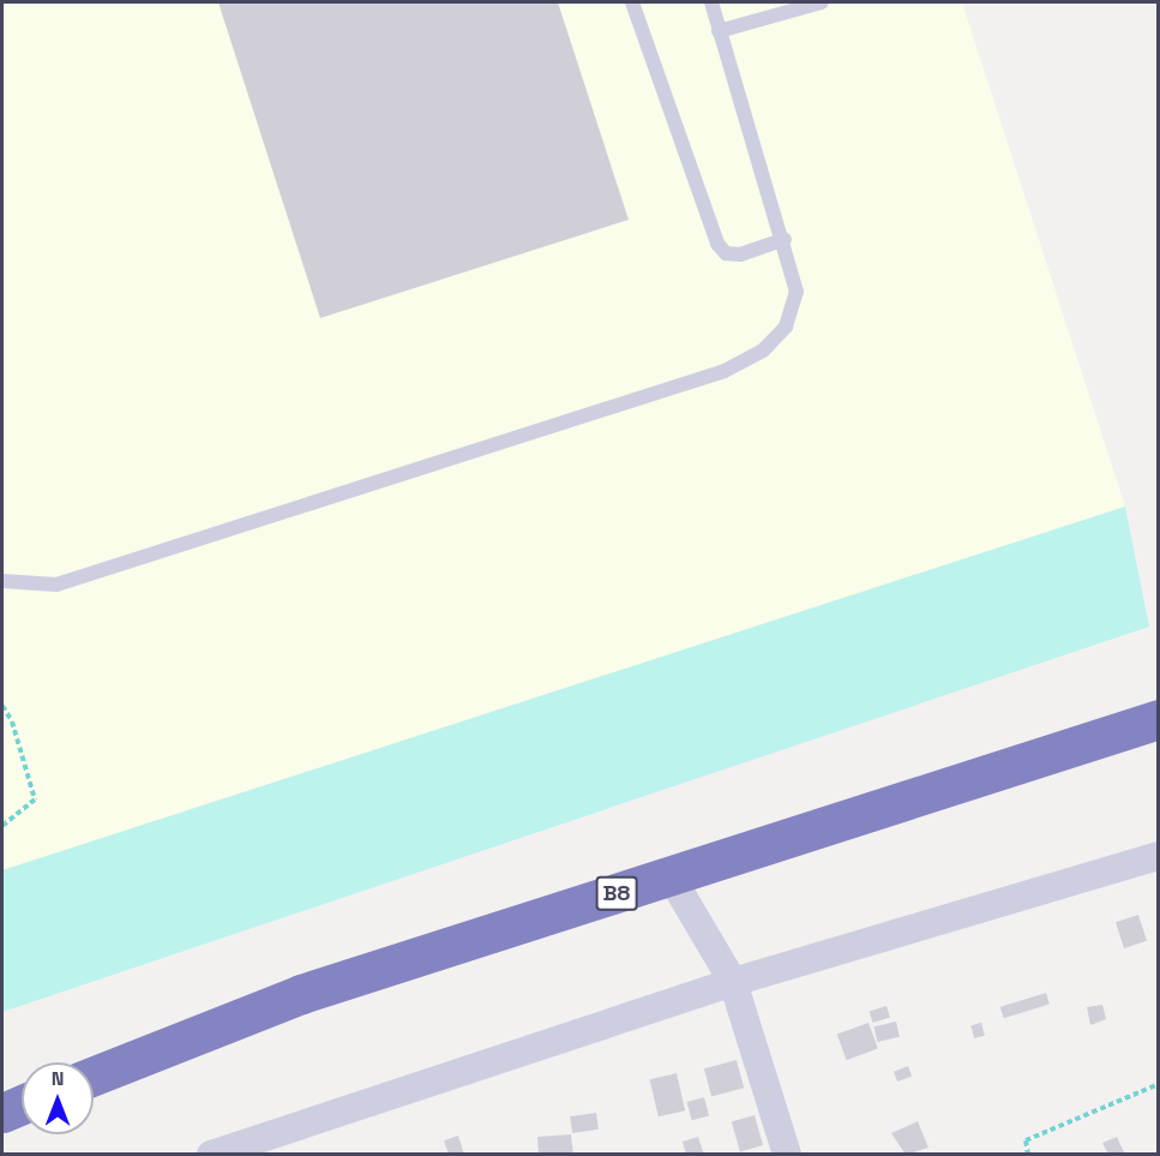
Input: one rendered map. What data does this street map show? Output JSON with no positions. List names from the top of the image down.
{
  "streets": {
    "highway": ["B8"]
  },
  "north": "top"
}
